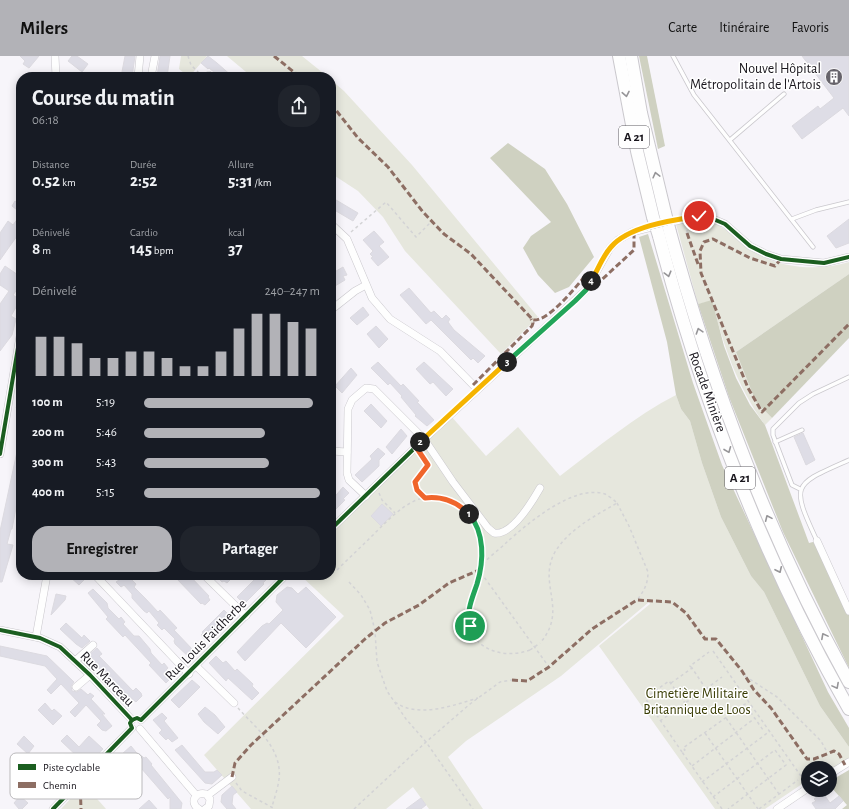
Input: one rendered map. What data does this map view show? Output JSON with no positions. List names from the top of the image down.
{
  "streets": {
    "highway": ["A 21", "Rocade Minière"],
    "street": ["Rue Louis Faidherbe", "Rue Marceau"]
  },
  "crossings": [
    ["Rue Louis Faidherbe", "Rue Marceau"]
  ],
  "parks": ["Cimetière Militaire Britannique de Loos"],
  "places": {
    "building": ["Nouvel Hôpital Métropolitain de l'Artois"]
  },
  "legend": ["Piste cyclable", "Chemin"],
  "page": {
    "header": "Milers",
    "nav": ["Carte", "Itinéraire", "Favoris"],
    "heading": ["Course du matin", "06:18"],
    "stats": [
      ["Distance", "0.52 km"],
      ["Durée", "2:52"],
      ["Allure", "5:31 /km"],
      ["Dénivelé", "8 m"],
      ["Cardio", "145 bpm"],
      ["kcal", "37"]
    ],
    "pins": [
      "4",
      "3",
      "2",
      "1"
    ],
    "chart": ["Dénivelé", "240–247 m"],
    "list": [
      {
        "name": "100 m",
        "note": "5:19"
      },
      {
        "name": "200 m",
        "note": "5:46"
      },
      {
        "name": "300 m",
        "note": "5:43"
      },
      {
        "name": "400 m",
        "note": "5:15"
      }
    ],
    "buttons": ["Enregistrer", "Partager"]
  }
}
